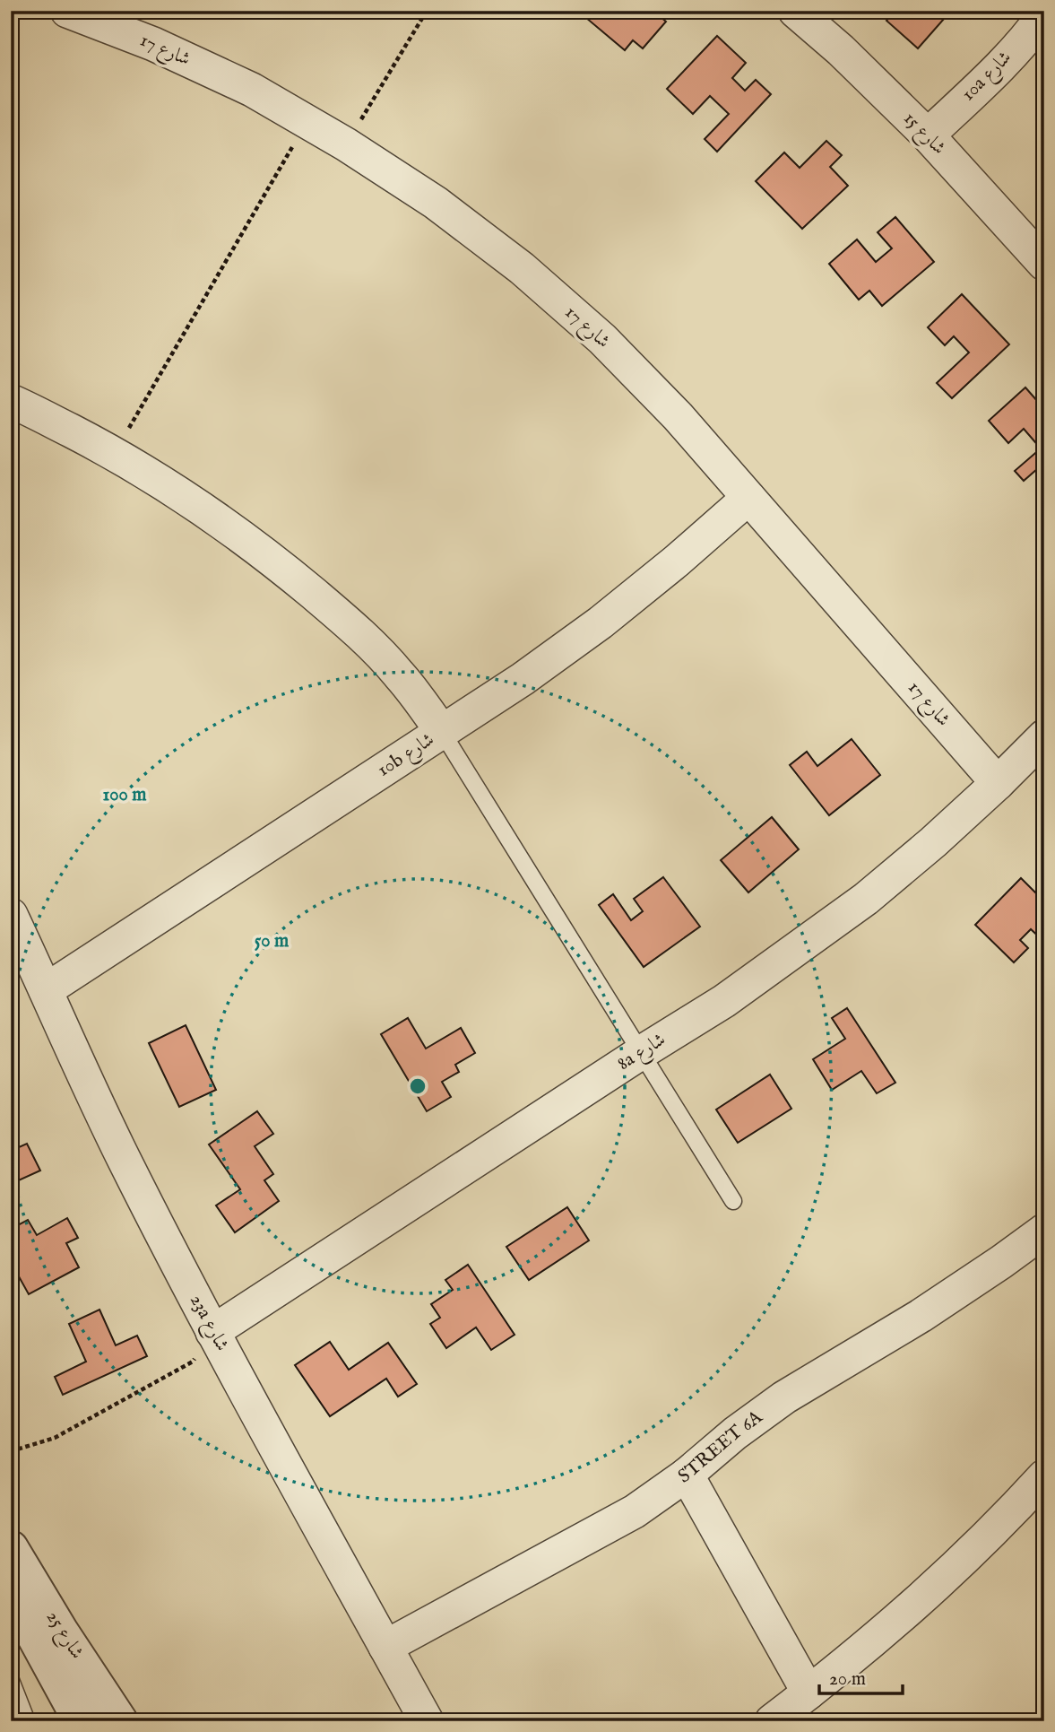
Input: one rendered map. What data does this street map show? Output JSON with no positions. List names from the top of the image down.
{
  "streets": {
    "street": [
      "شارع 17",
      "10a شارع",
      "شارع 15",
      "10b شارع",
      "8a شارع",
      "23a شارع",
      "STREET 6A",
      "شارع 25"
    ]
  },
  "crossings": [
    ["شارع 17", "10b شارع"],
    ["شارع 17", "8a شارع"],
    ["10a شارع", "شارع 15"],
    ["10b شارع", "23a شارع"],
    ["8a شارع", "23a شارع"],
    ["23a شارع", "STREET 6A"]
  ],
  "scale_bar": "20 m",
  "rings": ["100 m", "50 m"]
}
